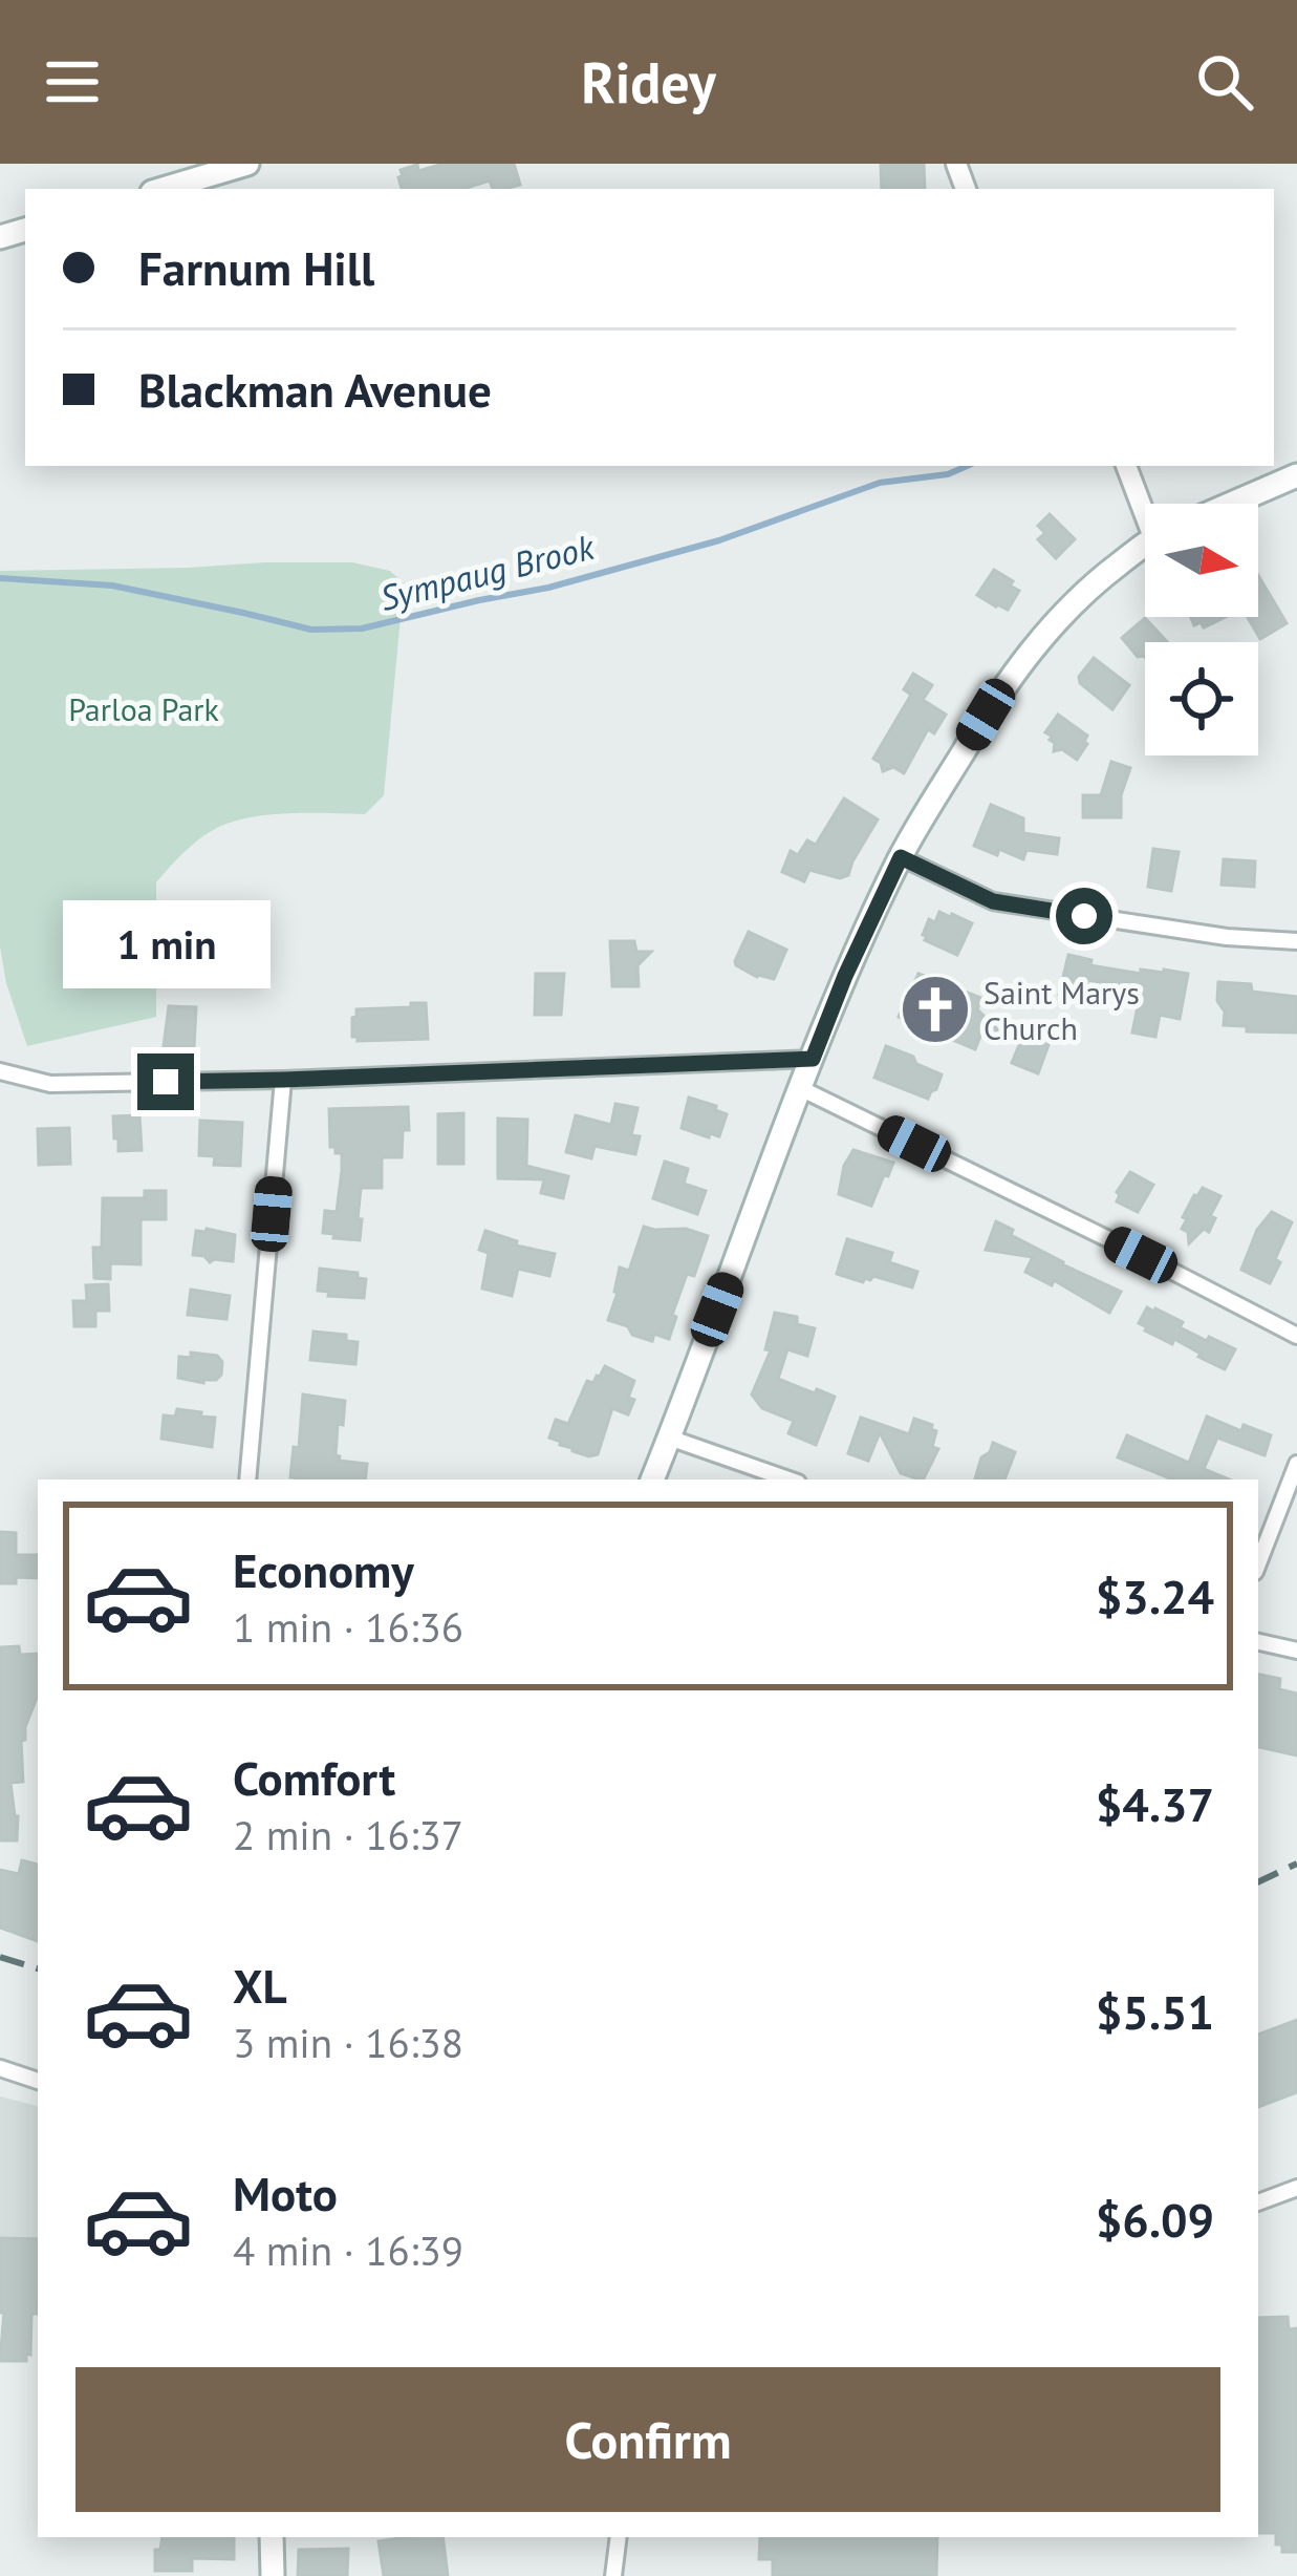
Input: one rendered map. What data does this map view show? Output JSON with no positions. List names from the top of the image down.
{
  "water": ["Sympaug Brook"],
  "parks": ["Parloa Park"],
  "places": {
    "church": ["Saint Marys Church"]
  },
  "north": "right",
  "page": {
    "header": "Ridey",
    "banner": ["Farnum Hill", "Blackman Avenue"],
    "bubble": "1 min",
    "list": [
      {
        "name": "Economy",
        "note": "1 min · 16:36",
        "value": "$3.24"
      },
      {
        "name": "Comfort",
        "note": "2 min · 16:37",
        "value": "$4.37"
      },
      {
        "name": "XL",
        "note": "3 min · 16:38",
        "value": "$5.51"
      },
      {
        "name": "Moto",
        "note": "4 min · 16:39",
        "value": "$6.09"
      }
    ],
    "buttons": "Confirm"
  }
}
